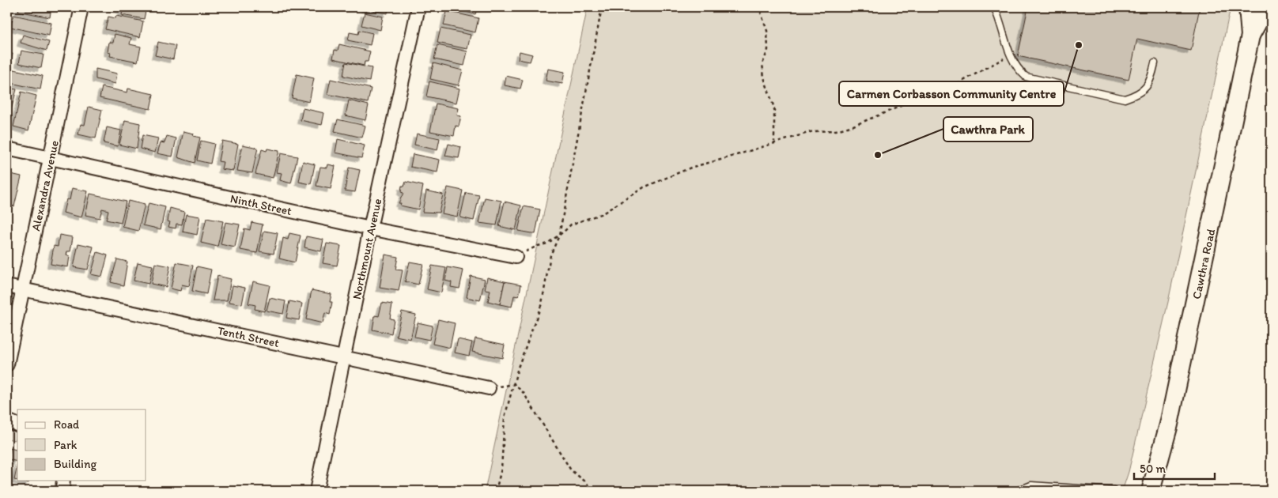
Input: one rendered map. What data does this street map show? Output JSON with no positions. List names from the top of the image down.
{
  "streets": {
    "main road": ["Cawthra Road"],
    "street": [
      "Alexandra Avenue",
      "Ninth Street",
      "Northmount Avenue",
      "Tenth Street"
    ]
  },
  "crossings": [
    ["Alexandra Avenue", "Ninth Street"],
    ["Alexandra Avenue", "Tenth Street"],
    ["Ninth Street", "Northmount Avenue"],
    ["Northmount Avenue", "Tenth Street"]
  ],
  "places": ["Carmen Corbasson Community Centre", "Cawthra Park"],
  "legend": ["Road", "Park", "Building"],
  "scale_bar": "50 m"
}
